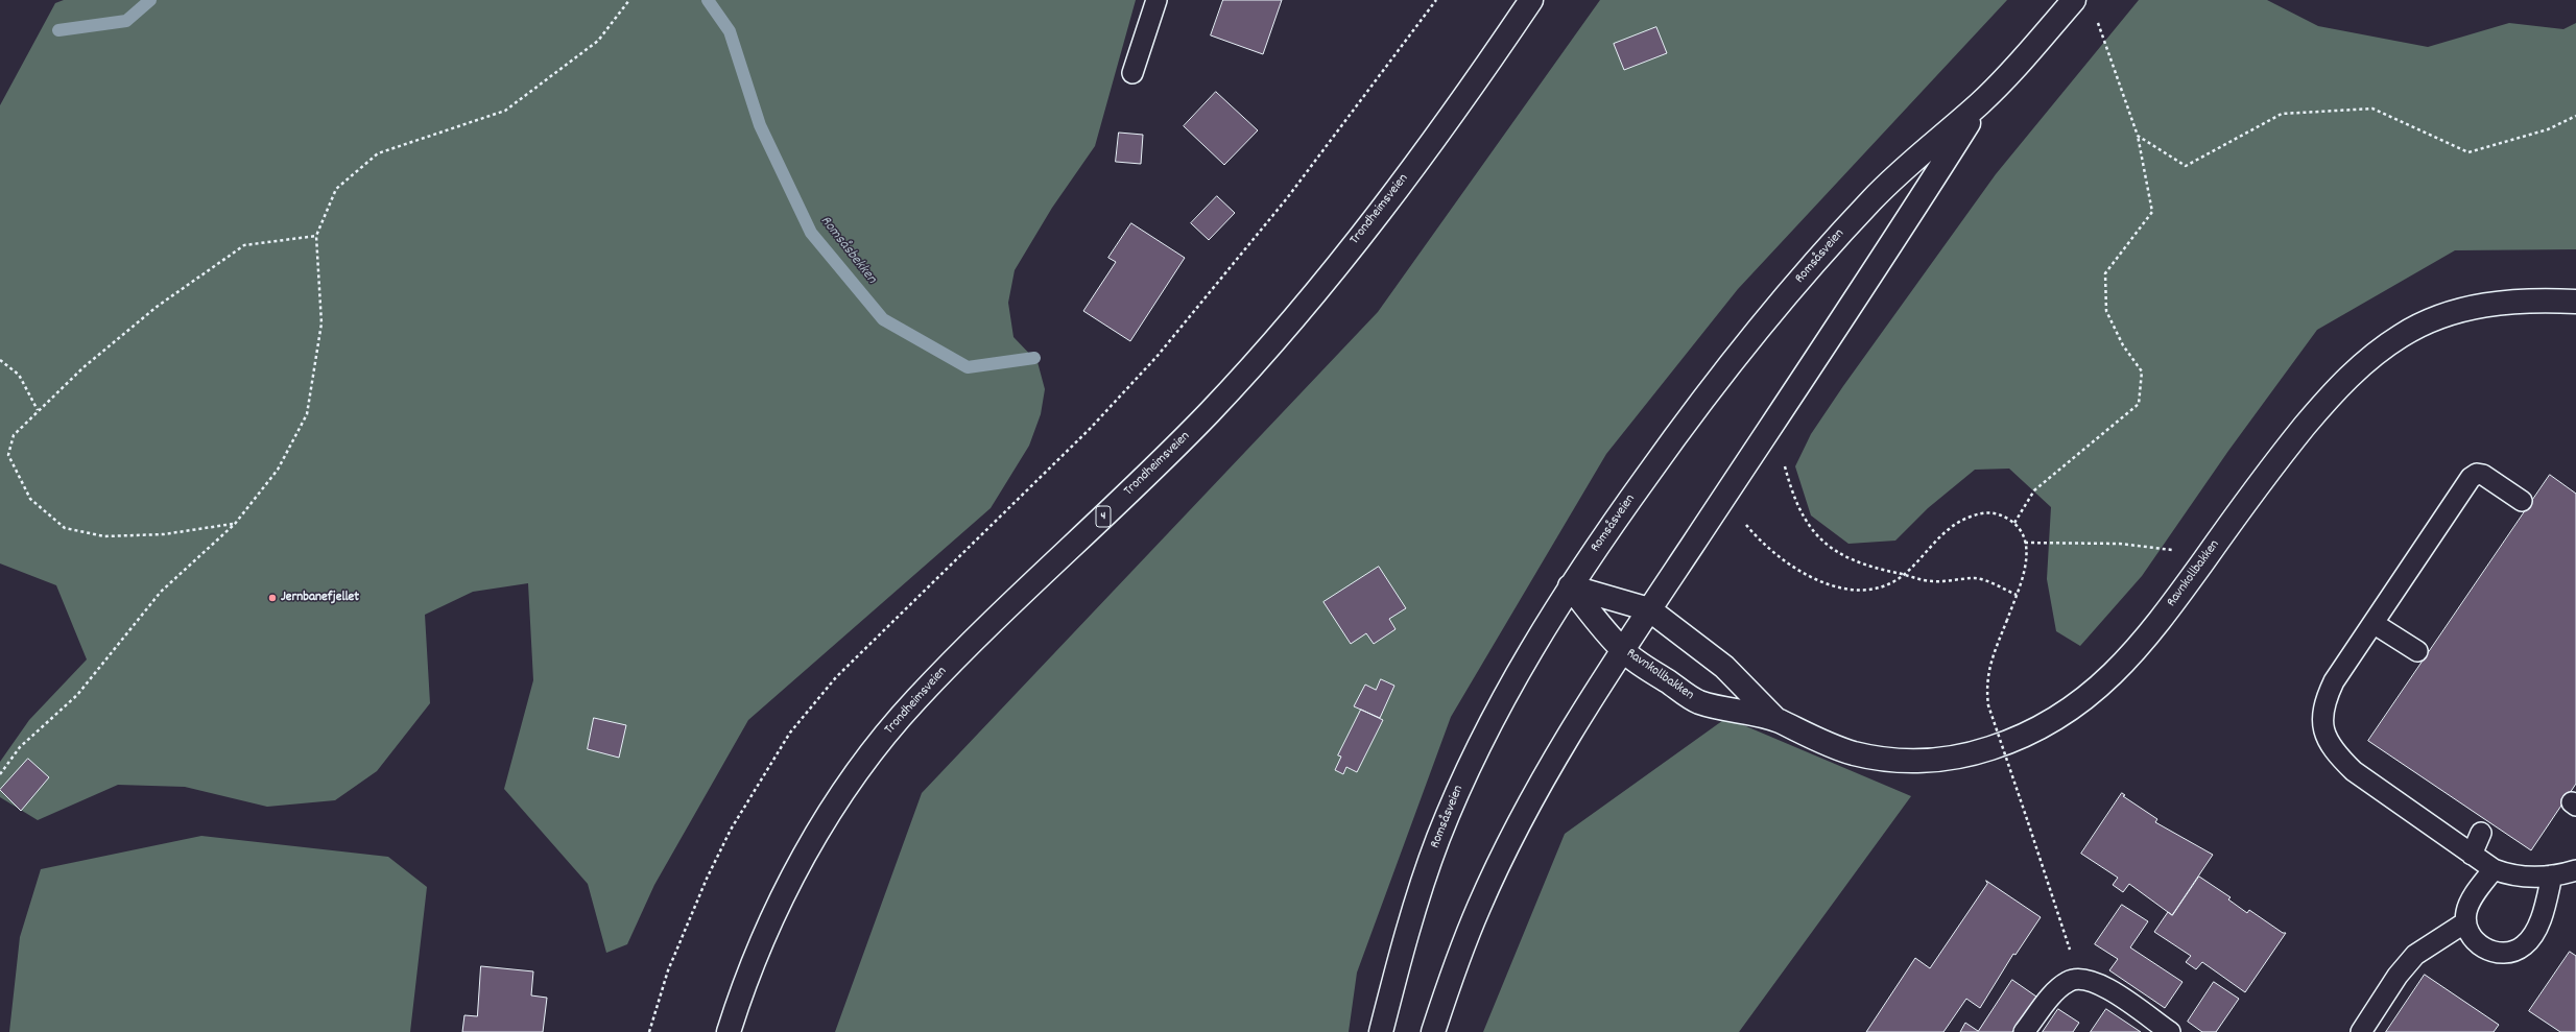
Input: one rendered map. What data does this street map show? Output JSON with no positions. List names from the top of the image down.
{
  "streets": {
    "main road": [
      "Trondheimsveien",
      "Romsåsveien",
      "4",
      "Ravnkollbakken"
    ]
  },
  "crossings": [
    ["Romsåsveien", "Ravnkollbakken"]
  ],
  "water": ["Romsåsbekken"],
  "places": ["Jernbanefjellet"]
}
